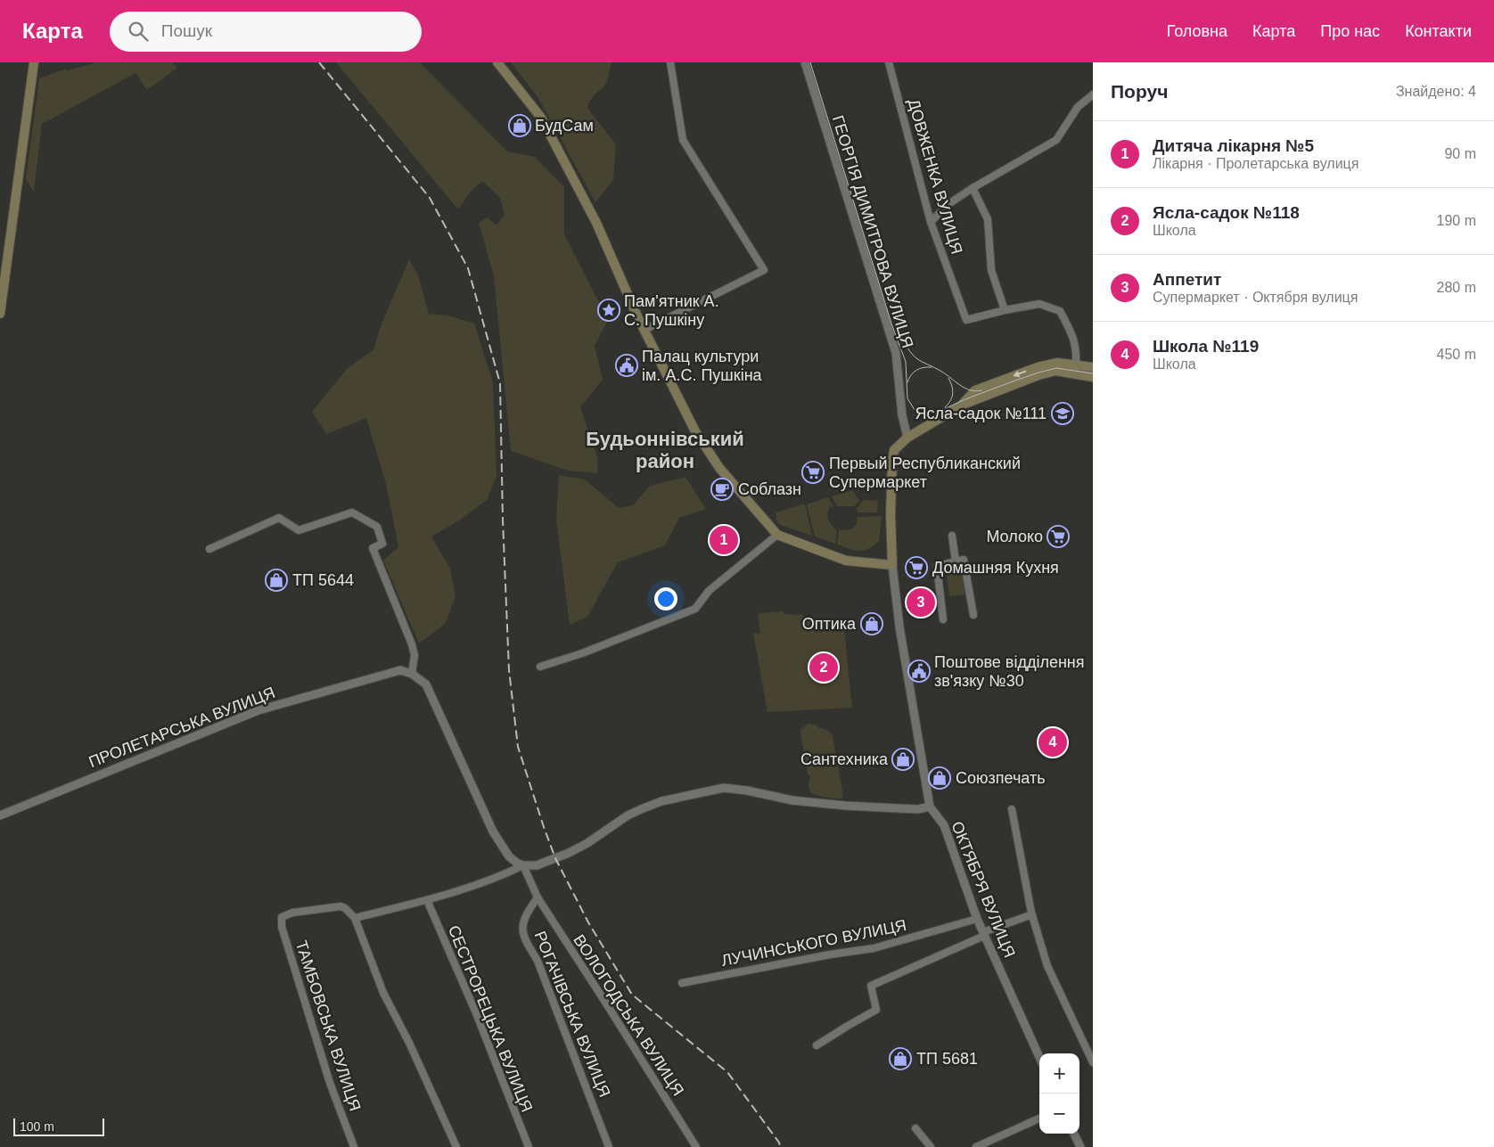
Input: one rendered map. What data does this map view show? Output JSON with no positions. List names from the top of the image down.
{
  "streets": {
    "street": [
      "ДОВЖЕНКА ВУЛИЦЯ",
      "ГЕОРГІЯ ДИМИТРОВА ВУЛИЦЯ",
      "ПРОЛЕТАРСЬКА ВУЛИЦЯ",
      "ОКТЯБРЯ ВУЛИЦЯ",
      "ЛУЧИНСЬКОГО ВУЛИЦЯ",
      "РОГАЧІВСЬКА ВУЛИЦЯ",
      "ВОЛОГОДСЬКА ВУЛИЦЯ",
      "СЕСТРОРЕЦЬКА ВУЛИЦЯ",
      "ТАМБОВСЬКА ВУЛИЦЯ"
    ]
  },
  "crossings": [
    ["ОКТЯБРЯ ВУЛИЦЯ", "ЛУЧИНСЬКОГО ВУЛИЦЯ"],
    ["РОГАЧІВСЬКА ВУЛИЦЯ", "ВОЛОГОДСЬКА ВУЛИЦЯ"]
  ],
  "districts": ["Будьоннівський район"],
  "places": {
    "shop": [
      "БудСам",
      "ТП 5644",
      "Оптика",
      "Сантехника",
      "Союзпечать",
      "ТП 5681"
    ],
    "place": ["Пам'ятник А. С. Пушкіну"],
    "public building": ["Палац культури ім. А.С. Пушкіна", "Поштове відділення зв'язку №30"],
    "school or university": ["Ясла-садок №111"],
    "supermarket": ["Первый Республиканский Супермаркет", "Молоко", "Домашняя Кухня"],
    "cafe": ["Соблазн"]
  },
  "scale_bar": "100 m",
  "page": {
    "header": "Карта",
    "search": "Пошук",
    "nav": [
      "Головна",
      "Карта",
      "Про нас",
      "Контакти"
    ],
    "heading": ["Поруч", "Знайдено: 4"],
    "list": [
      {
        "mark": "1",
        "name": "Дитяча лікарня №5",
        "note": "Лікарня · Пролетарська вулиця",
        "value": "90 m"
      },
      {
        "mark": "2",
        "name": "Ясла-садок №118",
        "note": "Школа",
        "value": "190 m"
      },
      {
        "mark": "3",
        "name": "Аппетит",
        "note": "Супермаркет · Октября вулиця",
        "value": "280 m"
      },
      {
        "mark": "4",
        "name": "Школа №119",
        "note": "Школа",
        "value": "450 m"
      }
    ],
    "pins": [
      "1",
      "3",
      "2",
      "4"
    ],
    "map_buttons": ["+", "−"],
    "scale": "100 m"
  }
}
